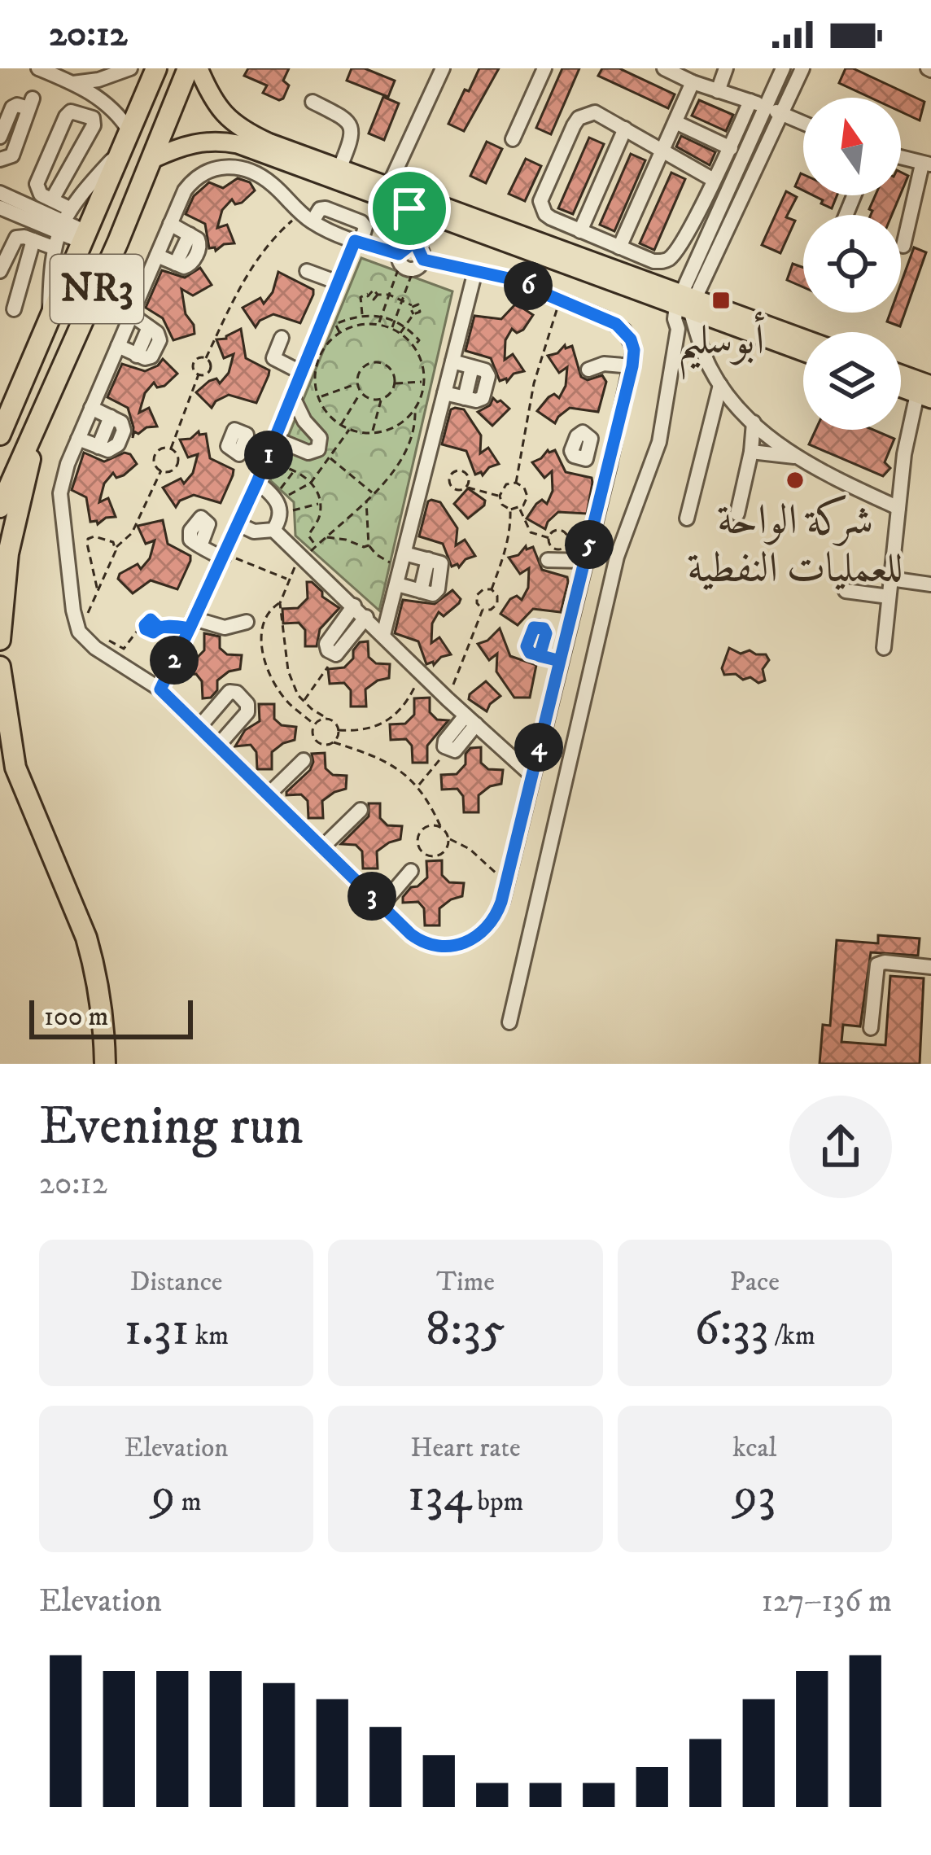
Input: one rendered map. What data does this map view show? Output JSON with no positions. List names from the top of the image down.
{
  "streets": {
    "highway": ["NR3"]
  },
  "places": {
    "transit": ["أبوسليم"],
    "other": ["شركة الواحة للعمليات النفطية"]
  },
  "scale_bar": "100 m",
  "north": "top",
  "page": {
    "status": "20:12",
    "pins": [
      "6",
      "1",
      "5",
      "2",
      "4",
      "3"
    ],
    "scale": "100 m",
    "heading": ["Evening run", "20:12"],
    "stats": [
      ["Distance", "1.31 km"],
      ["Time", "8:35"],
      ["Pace", "6:33 /km"],
      ["Elevation", "9 m"],
      ["Heart rate", "134 bpm"],
      ["kcal", "93"]
    ],
    "chart": ["Elevation", "127–136 m"]
  }
}
